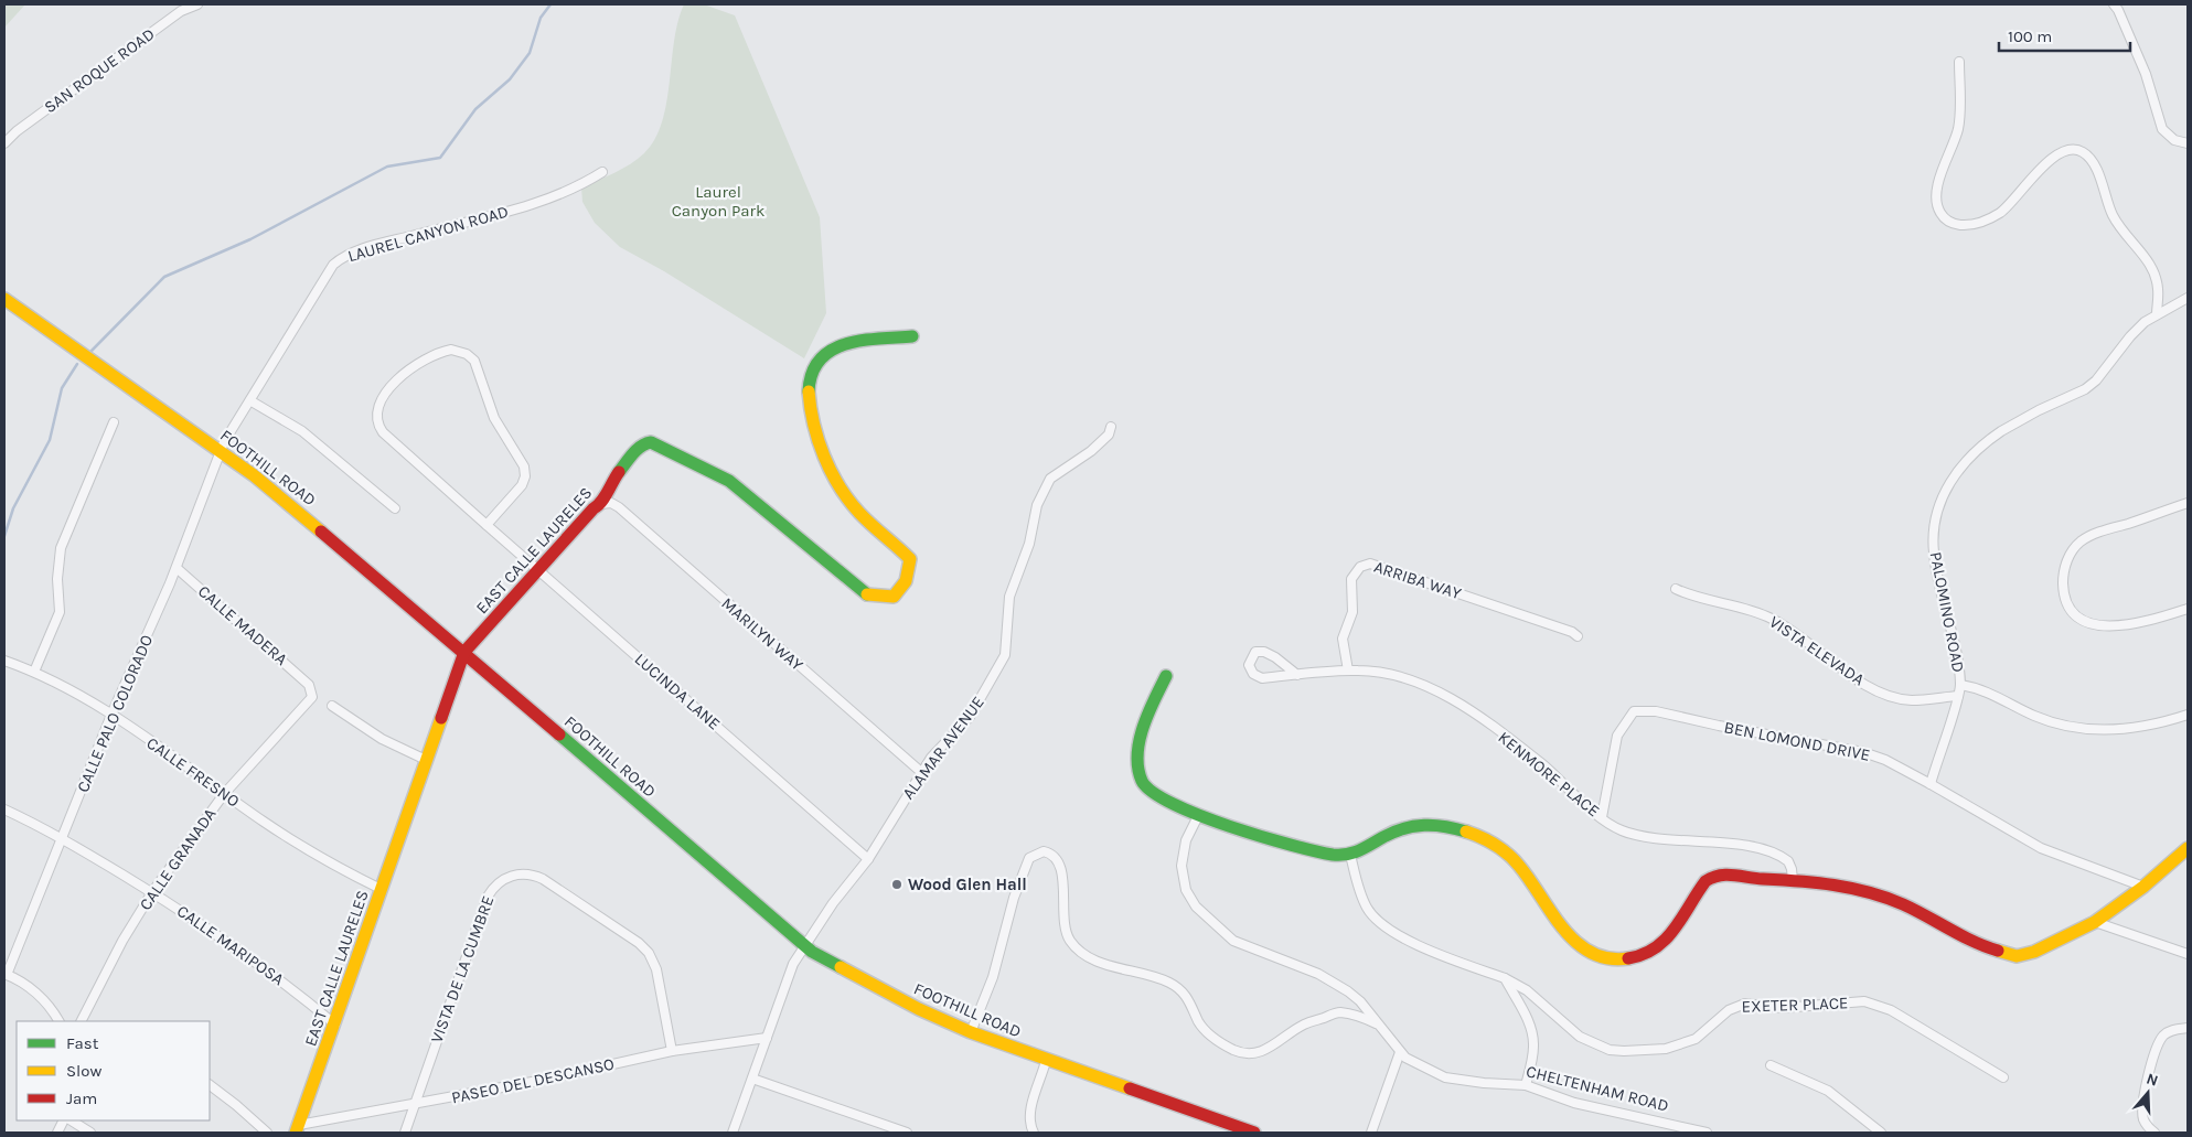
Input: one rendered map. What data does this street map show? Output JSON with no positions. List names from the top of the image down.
{
  "streets": {
    "street": [
      "SAN ROQUE ROAD",
      "LAUREL CANYON ROAD",
      "FOOTHILL ROAD",
      "EAST CALLE LAURELES",
      "ARRIBA WAY",
      "PALOMINO ROAD",
      "CALLE MADERA",
      "MARILYN WAY",
      "VISTA ELEVADA",
      "LUCINDA LANE",
      "CALLE PALO COLORADO",
      "BEN LOMOND DRIVE",
      "ALAMAR AVENUE",
      "CALLE FRESNO",
      "KENMORE PLACE",
      "CALLE GRANADA",
      "CALLE MARIPOSA",
      "VISTA DE LA CUMBRE",
      "EXETER PLACE",
      "PASEO DEL DESCANSO",
      "CHELTENHAM ROAD"
    ]
  },
  "crossings": [
    ["LAUREL CANYON ROAD", "FOOTHILL ROAD"],
    ["LAUREL CANYON ROAD", "CALLE PALO COLORADO"],
    ["FOOTHILL ROAD", "EAST CALLE LAURELES"],
    ["FOOTHILL ROAD", "CALLE PALO COLORADO"],
    ["FOOTHILL ROAD", "ALAMAR AVENUE"],
    ["EAST CALLE LAURELES", "MARILYN WAY"],
    ["EAST CALLE LAURELES", "LUCINDA LANE"],
    ["EAST CALLE LAURELES", "CALLE FRESNO"],
    ["EAST CALLE LAURELES", "CALLE MARIPOSA"],
    ["EAST CALLE LAURELES", "PASEO DEL DESCANSO"],
    ["ARRIBA WAY", "KENMORE PLACE"],
    ["PALOMINO ROAD", "VISTA ELEVADA"],
    ["PALOMINO ROAD", "BEN LOMOND DRIVE"],
    ["CALLE MADERA", "CALLE PALO COLORADO"],
    ["CALLE MADERA", "CALLE GRANADA"],
    ["MARILYN WAY", "ALAMAR AVENUE"],
    ["LUCINDA LANE", "ALAMAR AVENUE"],
    ["CALLE PALO COLORADO", "CALLE FRESNO"],
    ["CALLE PALO COLORADO", "CALLE MARIPOSA"],
    ["BEN LOMOND DRIVE", "KENMORE PLACE"],
    ["ALAMAR AVENUE", "PASEO DEL DESCANSO"],
    ["CALLE FRESNO", "CALLE GRANADA"],
    ["CALLE GRANADA", "CALLE MARIPOSA"],
    ["VISTA DE LA CUMBRE", "PASEO DEL DESCANSO"]
  ],
  "parks": ["Laurel Canyon Park"],
  "places": ["Wood Glen Hall"],
  "legend": ["Fast", "Slow", "Jam"],
  "scale_bar": "100 m",
  "north": "top"
}
